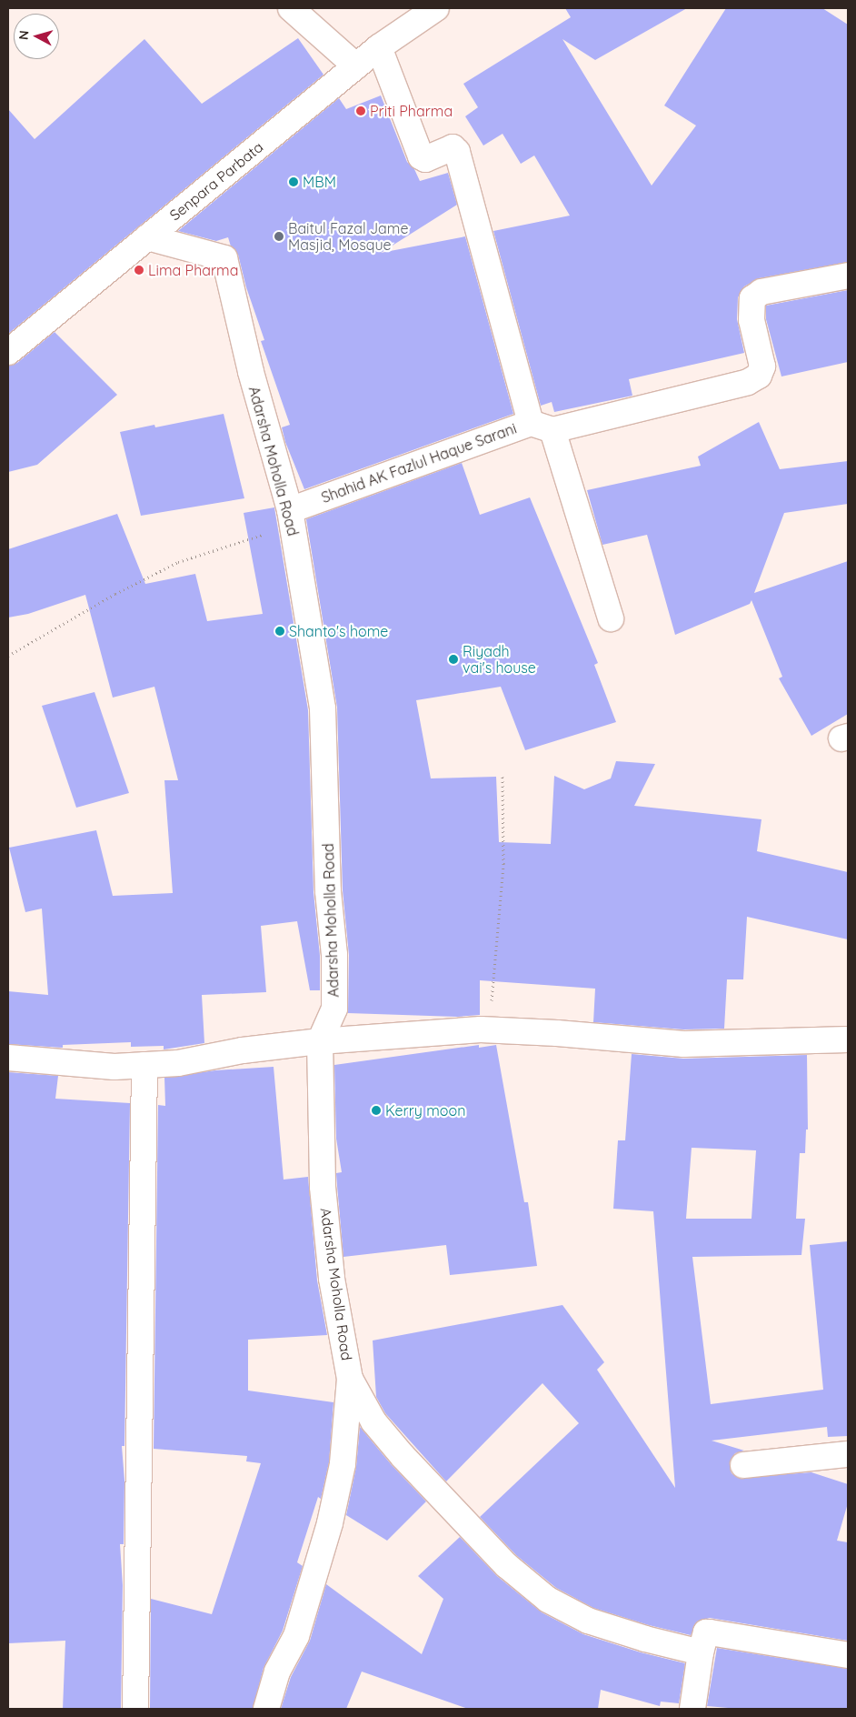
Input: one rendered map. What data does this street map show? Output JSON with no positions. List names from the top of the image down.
{
  "streets": {
    "street": ["Senpara Parbata", "Adarsha Moholla Road", "Shahid AK Fazlul Haque Sarani"]
  },
  "crossings": [
    ["Senpara Parbata", "Adarsha Moholla Road"],
    ["Adarsha Moholla Road", "Shahid AK Fazlul Haque Sarani"]
  ],
  "places": [
    "Priti Pharma",
    "MBM",
    "Baitul Fazal Jame Masjid, Mosque",
    "Lima Pharma",
    "Shanto's home",
    "Riyadh vai's house",
    "Kerry moon"
  ],
  "north": "left"
}
